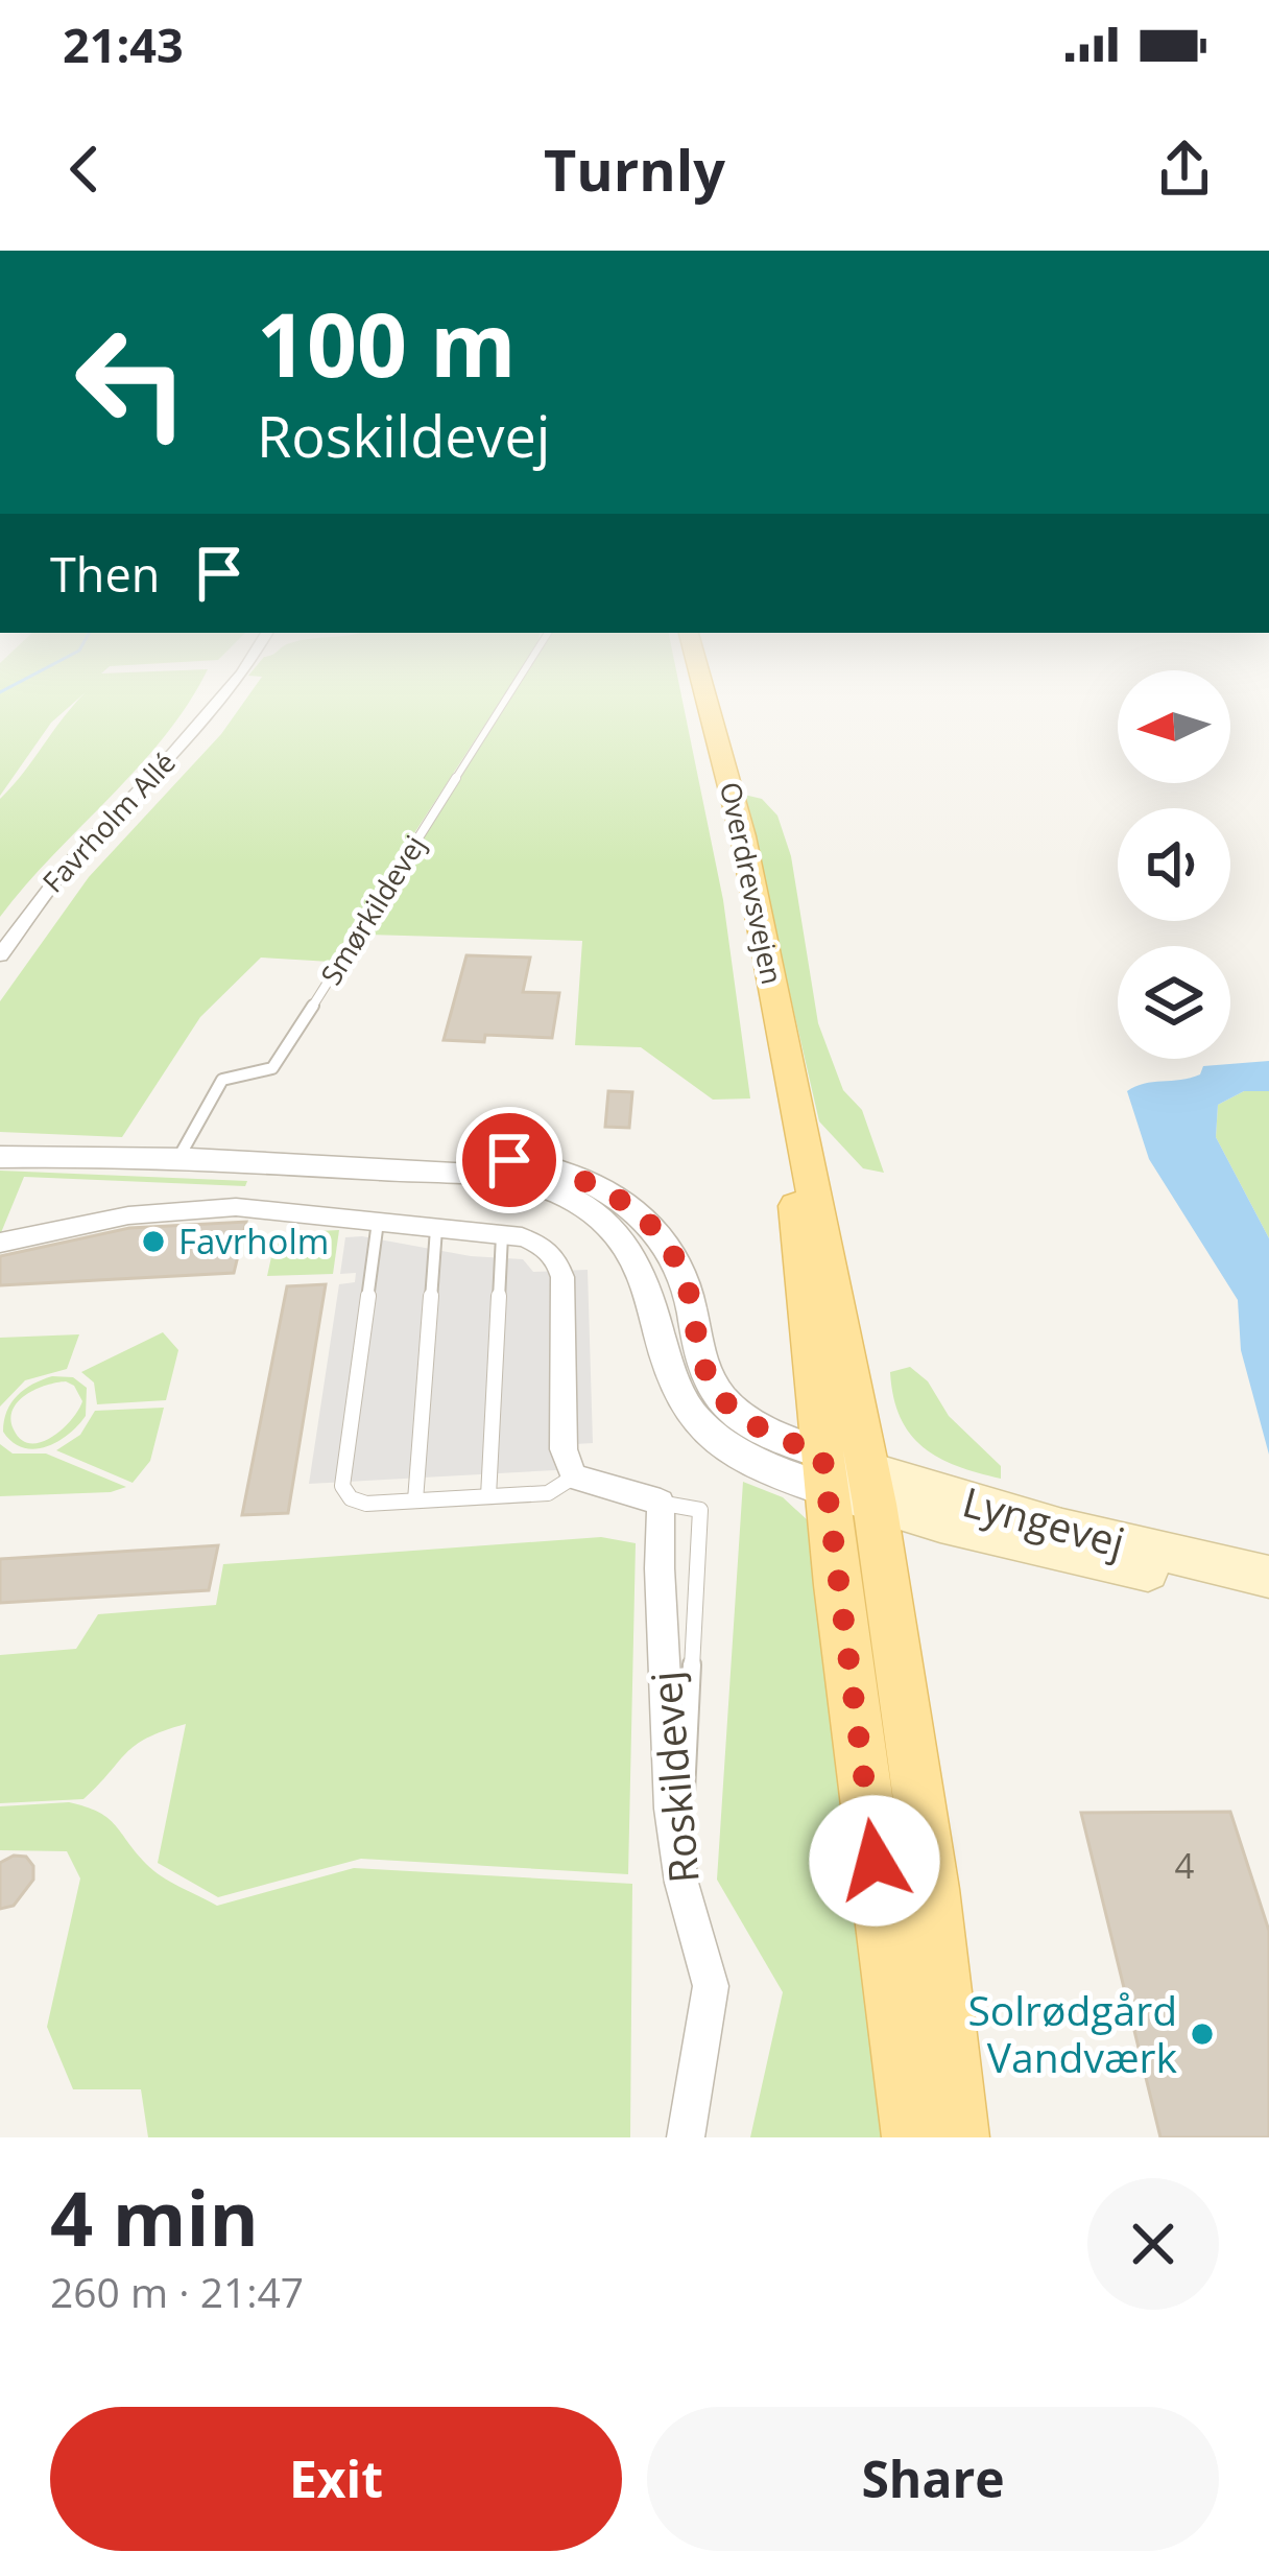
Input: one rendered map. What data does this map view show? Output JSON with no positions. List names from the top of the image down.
{
  "streets": {
    "main road": ["Overdrevsvejen", "Lyngevej"],
    "street": ["Favrholm Allé", "Roskildevej"],
    "lane": ["Smørkildevej"]
  },
  "crossings": [
    ["Overdrevsvejen", "Lyngevej"]
  ],
  "places": ["Favrholm", "Solrødgård Vandværk"],
  "house_numbers": ["4"],
  "north": "left",
  "page": {
    "status": "21:43",
    "header": "Turnly",
    "turn": ["100 m", "Roskildevej"],
    "then": "Then",
    "heading": ["4 min", "260 m · 21:47"],
    "buttons": ["Exit", "Share"]
  }
}
